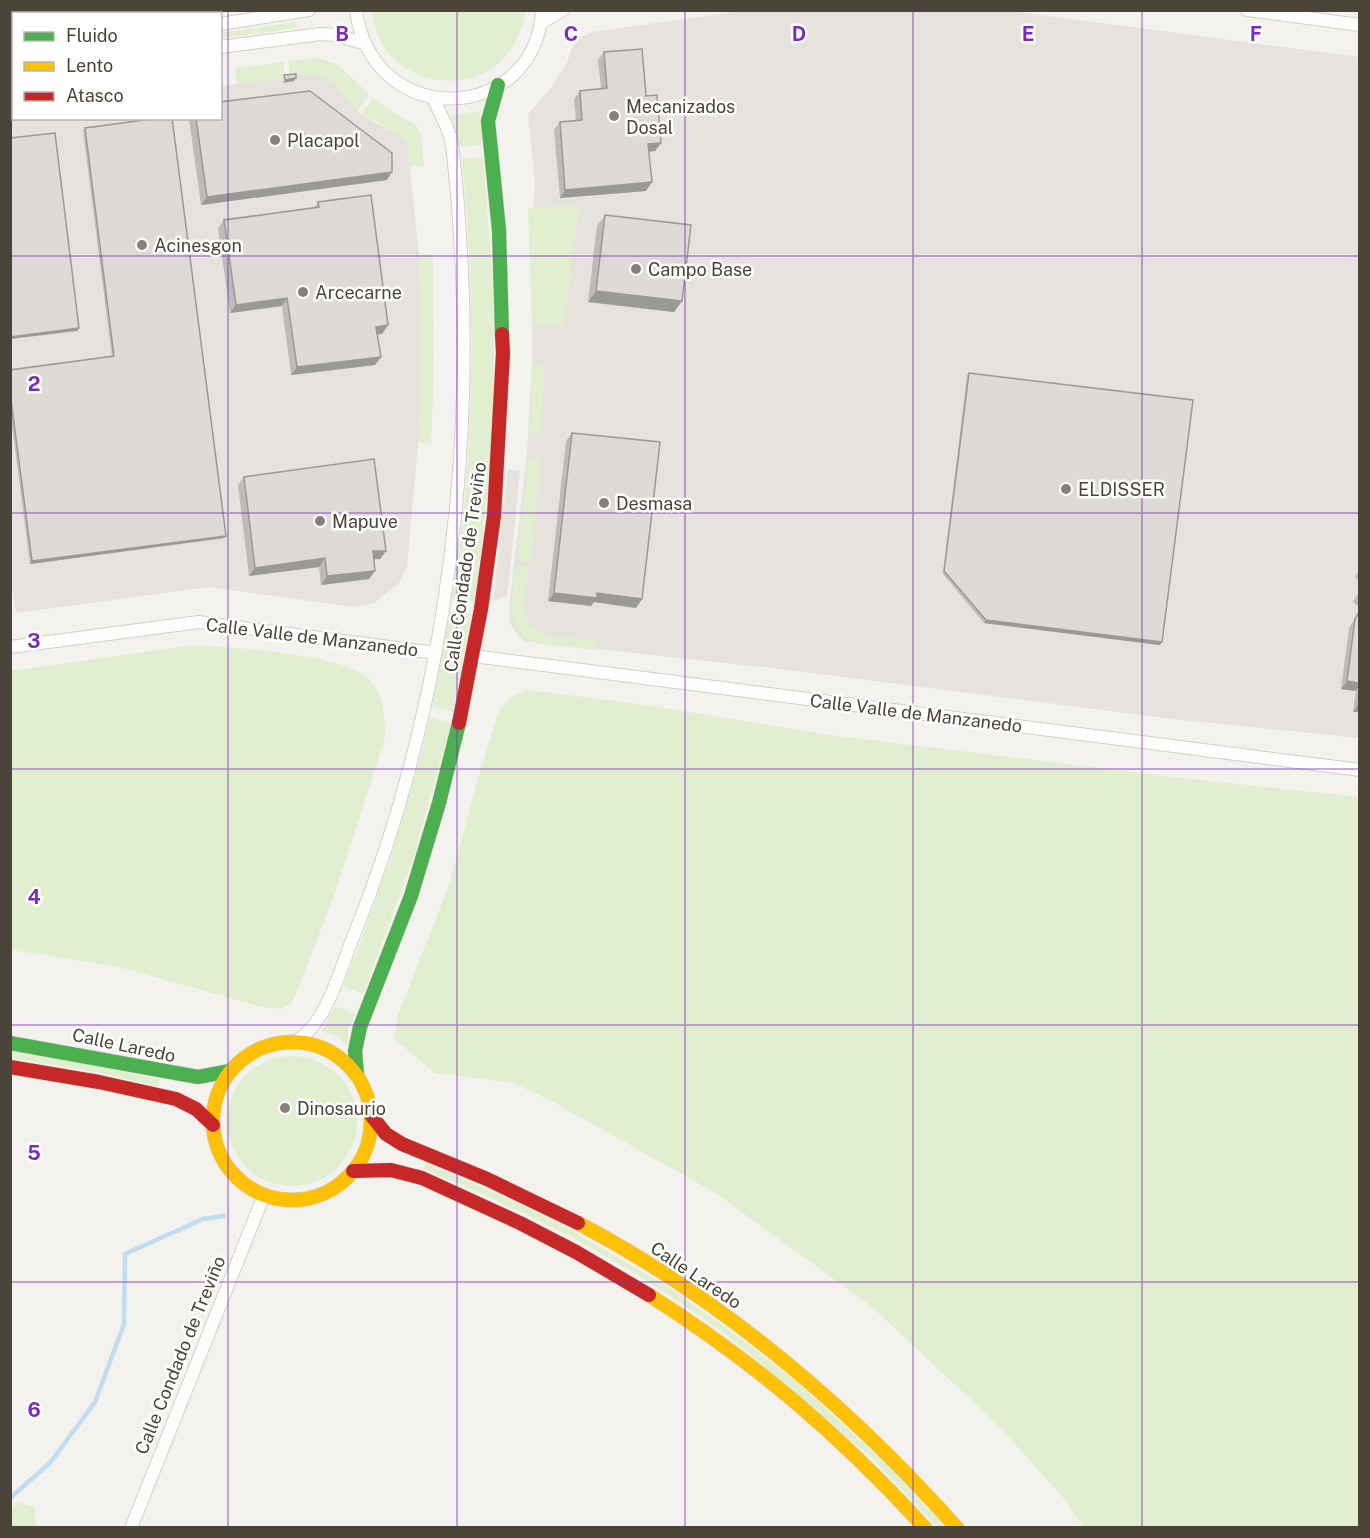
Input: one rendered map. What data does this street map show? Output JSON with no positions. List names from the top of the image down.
{
  "streets": {
    "main road": ["Calle Condado de Treviño", "Calle Laredo"],
    "street": ["Calle Valle de Manzanedo"]
  },
  "crossings": [
    ["Calle Condado de Treviño", "Calle Valle de Manzanedo"],
    ["Calle Condado de Treviño", "Calle Laredo"]
  ],
  "places": [
    "Mecanizados Dosal",
    "Placapol",
    "Acinesgon",
    "Campo Base",
    "Arcecarne",
    "ELDISSER",
    "Desmasa",
    "Mapuve",
    "Dinosaurio"
  ],
  "legend": ["Fluido", "Lento", "Atasco"],
  "grid": {
    "columns": [
      "B",
      "C",
      "D",
      "E",
      "F"
    ],
    "rows": [
      "2",
      "3",
      "4",
      "5",
      "6"
    ]
  }
}
